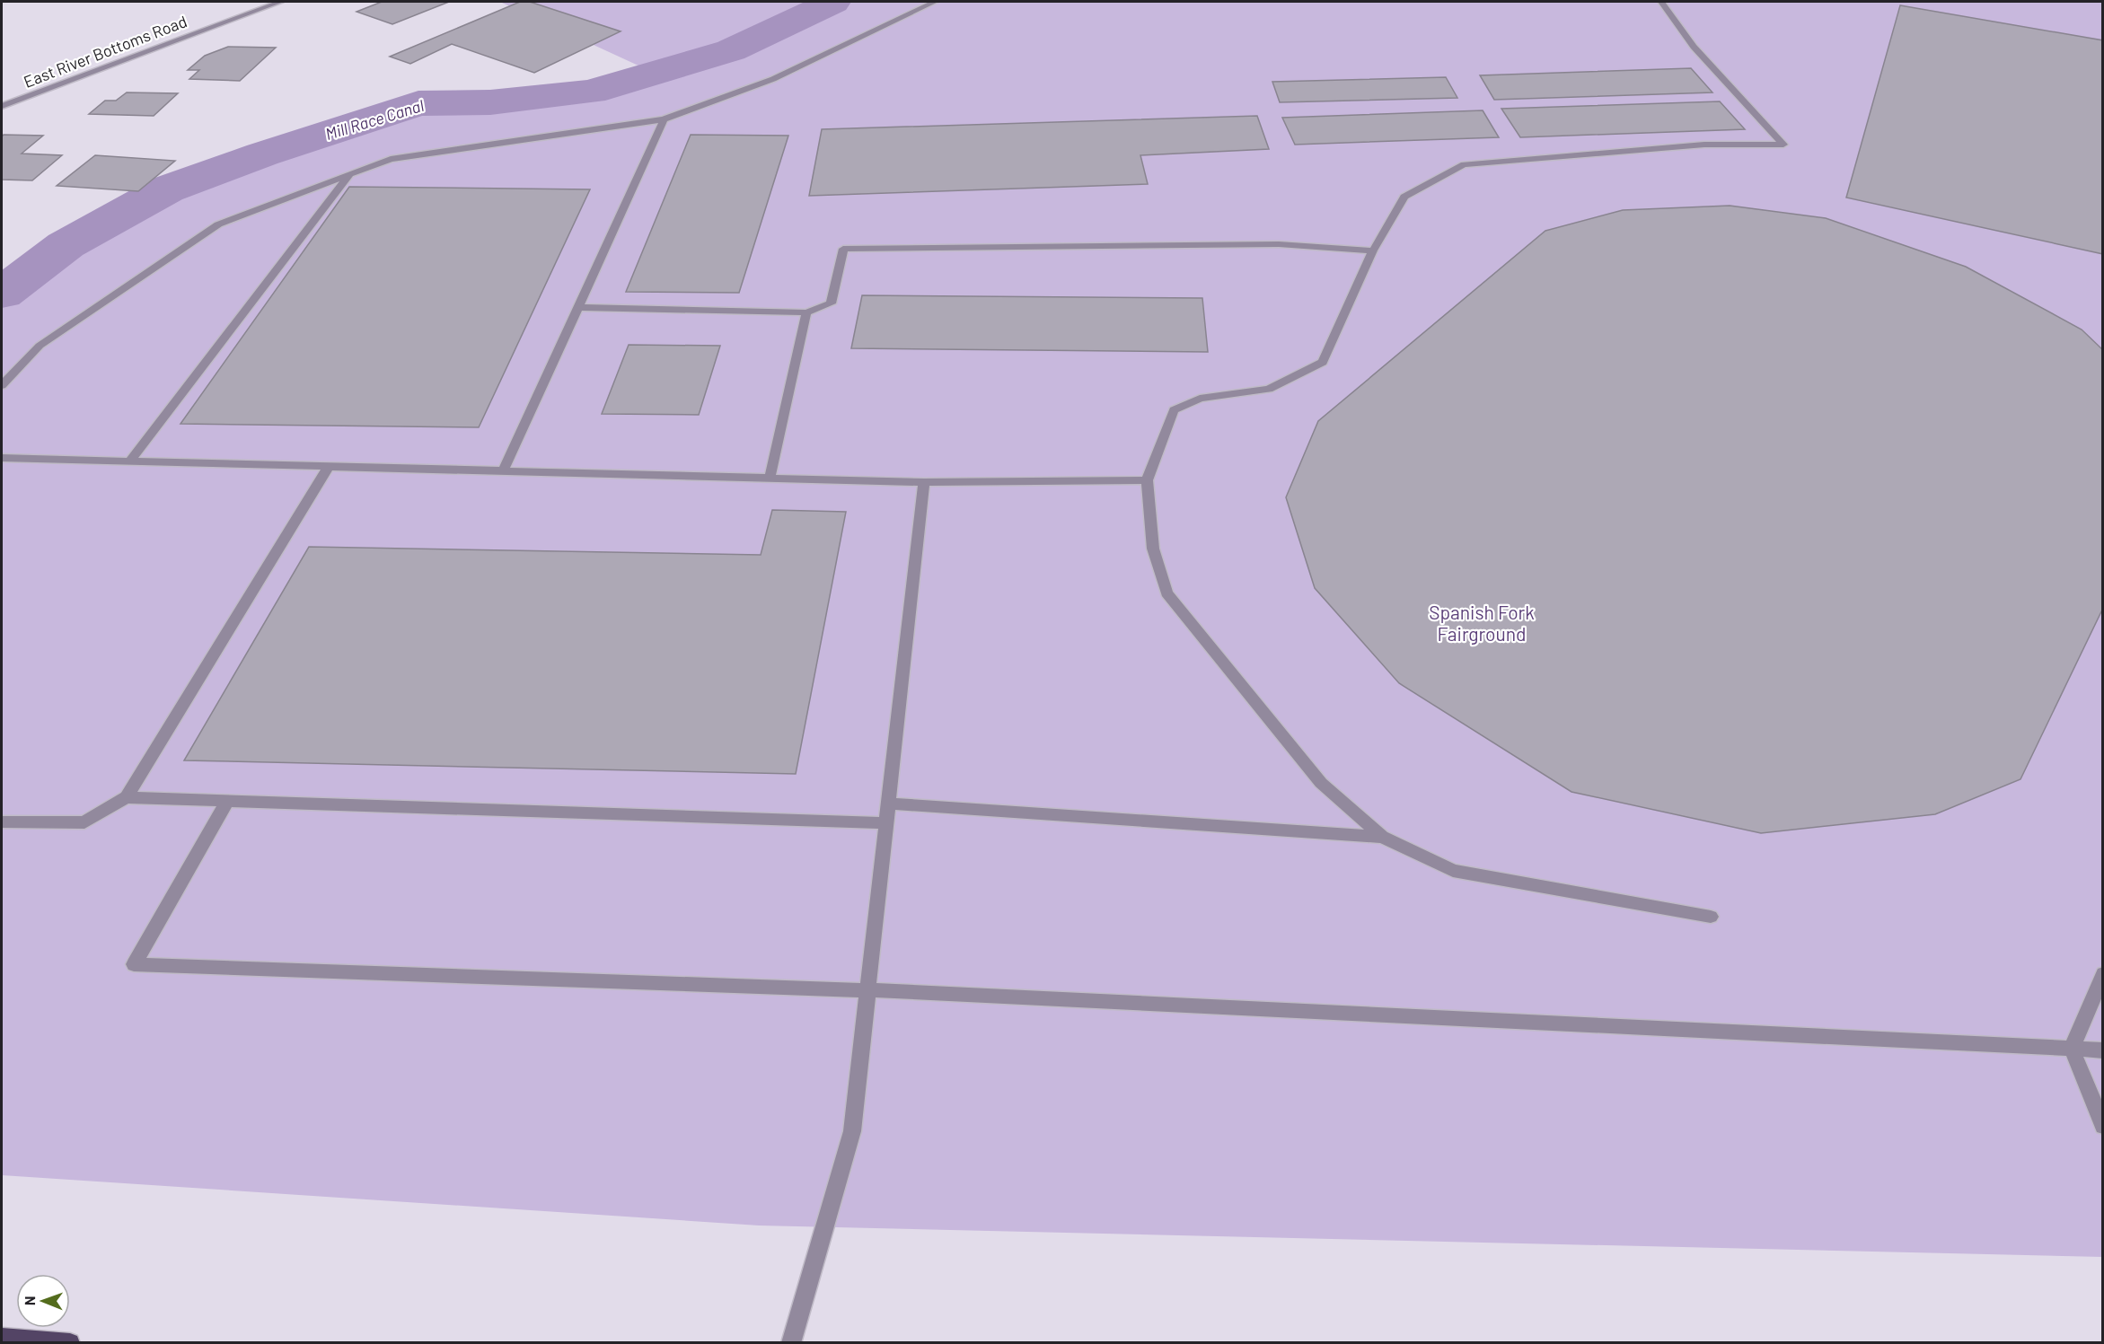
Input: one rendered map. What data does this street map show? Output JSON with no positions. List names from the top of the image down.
{
  "streets": {
    "street": ["East River Bottoms Road"]
  },
  "water": ["Mill Race Canal"],
  "parks": ["Spanish Fork Fairground"],
  "north": "left"
}
